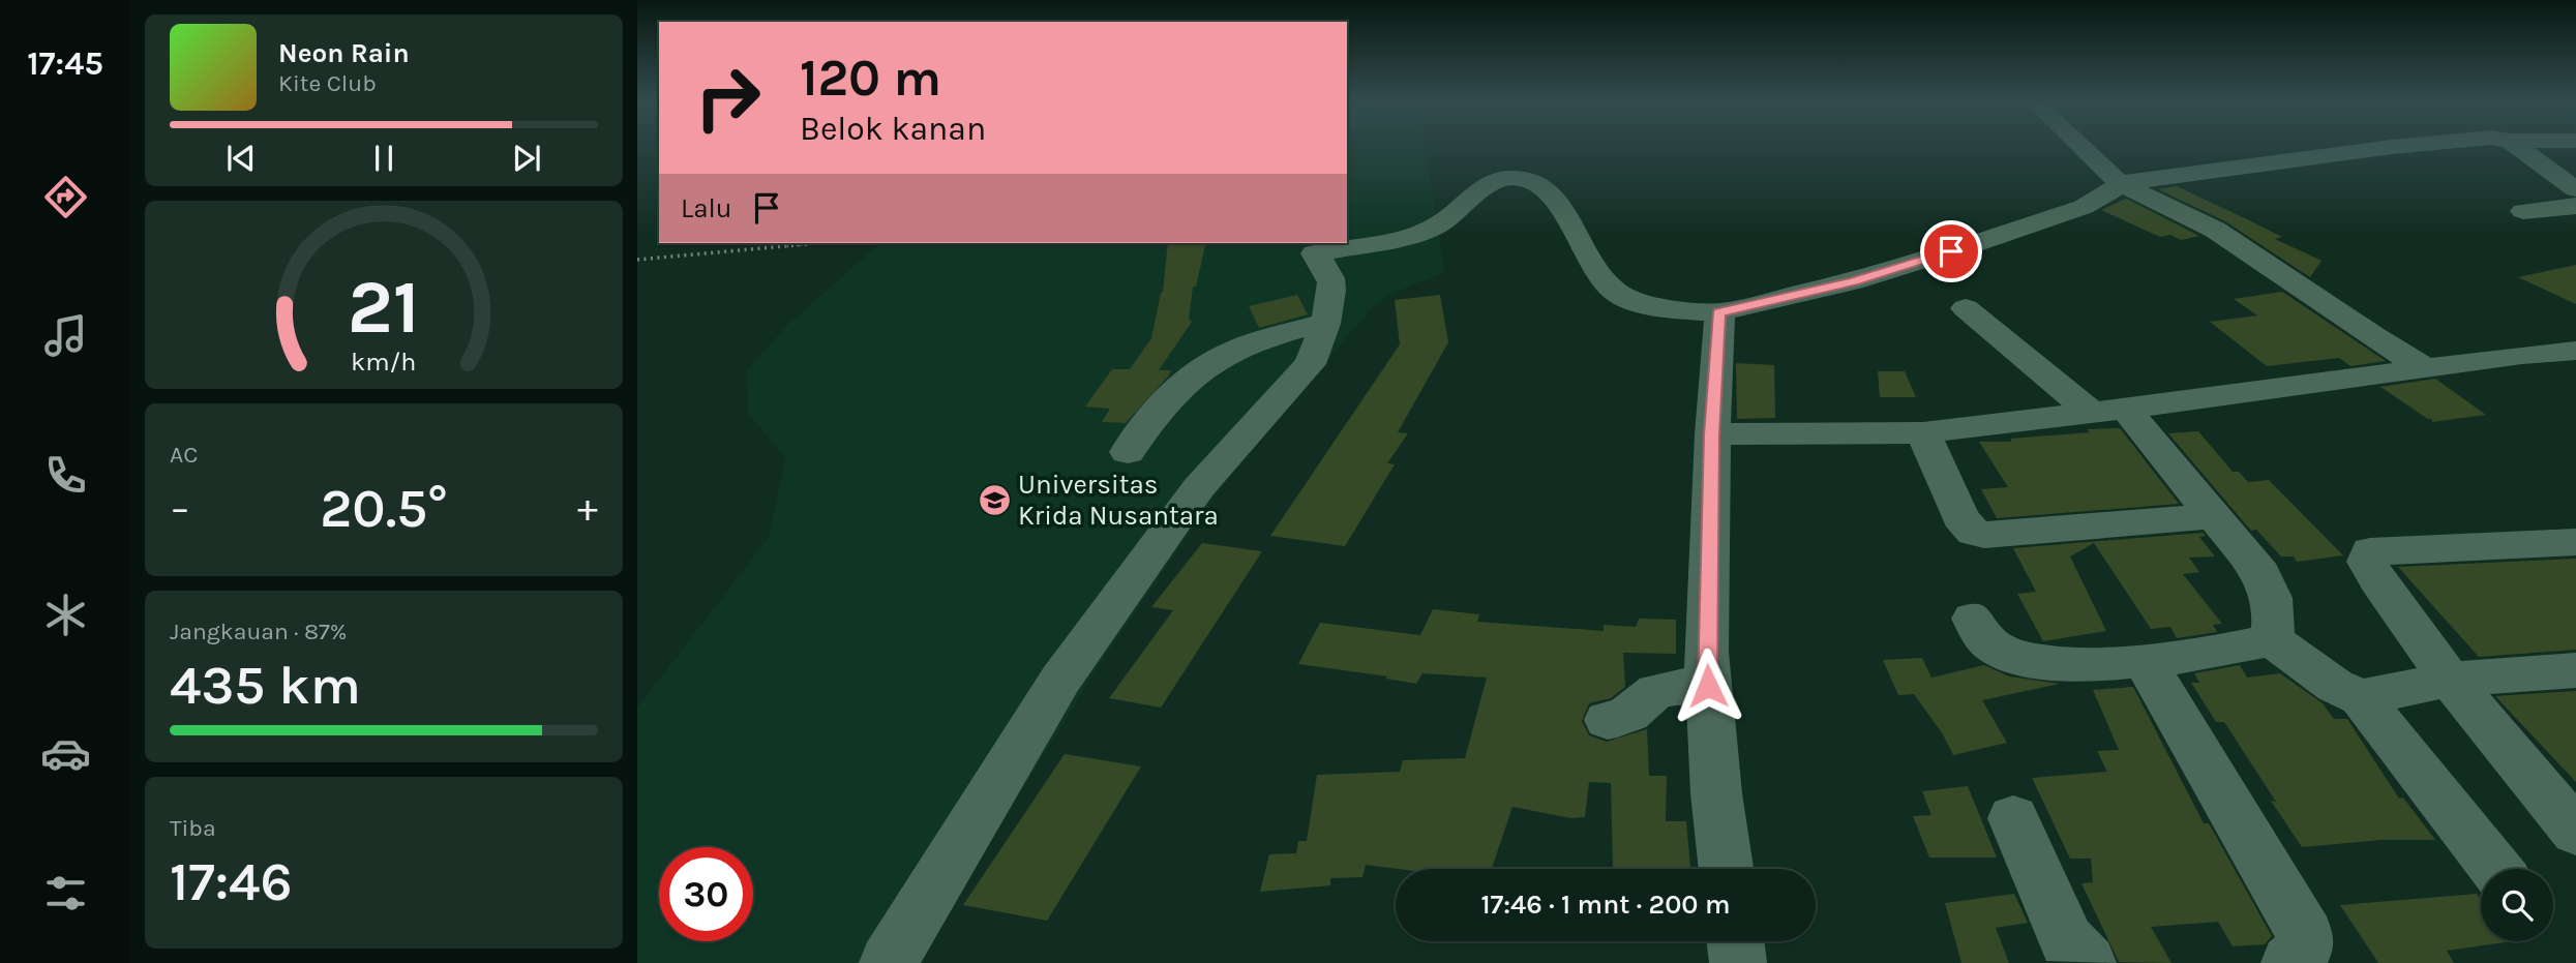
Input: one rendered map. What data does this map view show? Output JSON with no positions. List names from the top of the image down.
{
  "places": {
    "school or university": ["Universitas Krida Nusantara"]
  },
  "page": {
    "tabs": "17:45",
    "turn": ["120 m", "Belok kanan"],
    "song": ["Neon Rain", "Kite Club"],
    "then": "Lalu",
    "tile": [
      "AC",
      ["Jangkauan · 87%", "435 km"],
      ["Tiba", "17:46"]
    ],
    "heat": ["−", "20.5°", "+"],
    "limit": "30",
    "trip": "17:46 · 1 mnt · 200 m",
    "gauge": ["21", "km/h"]
  }
}
